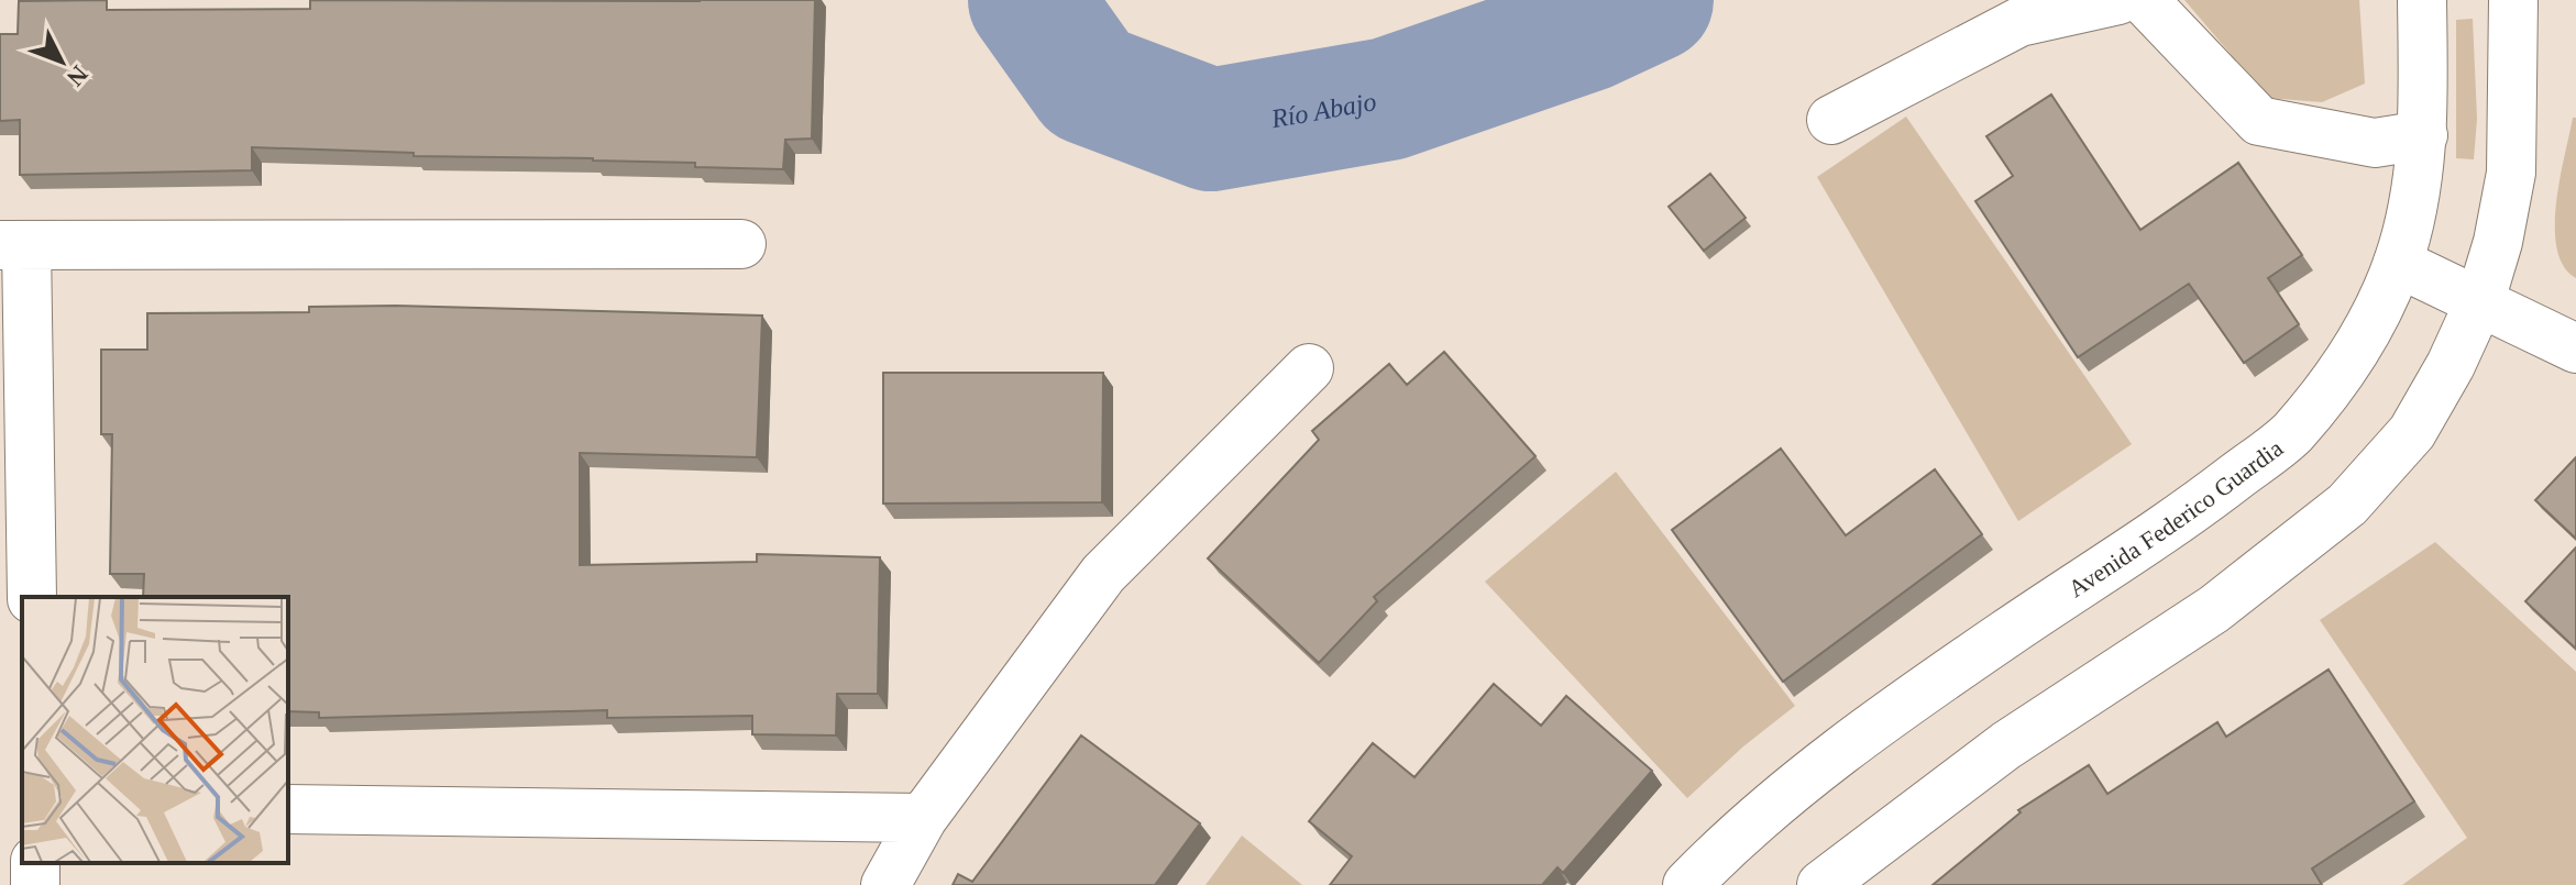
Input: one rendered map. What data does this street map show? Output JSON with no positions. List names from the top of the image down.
{
  "streets": {
    "street": ["Avenida Federico Guardia"]
  },
  "water": ["Río Abajo"],
  "north": "bottom right"
}
